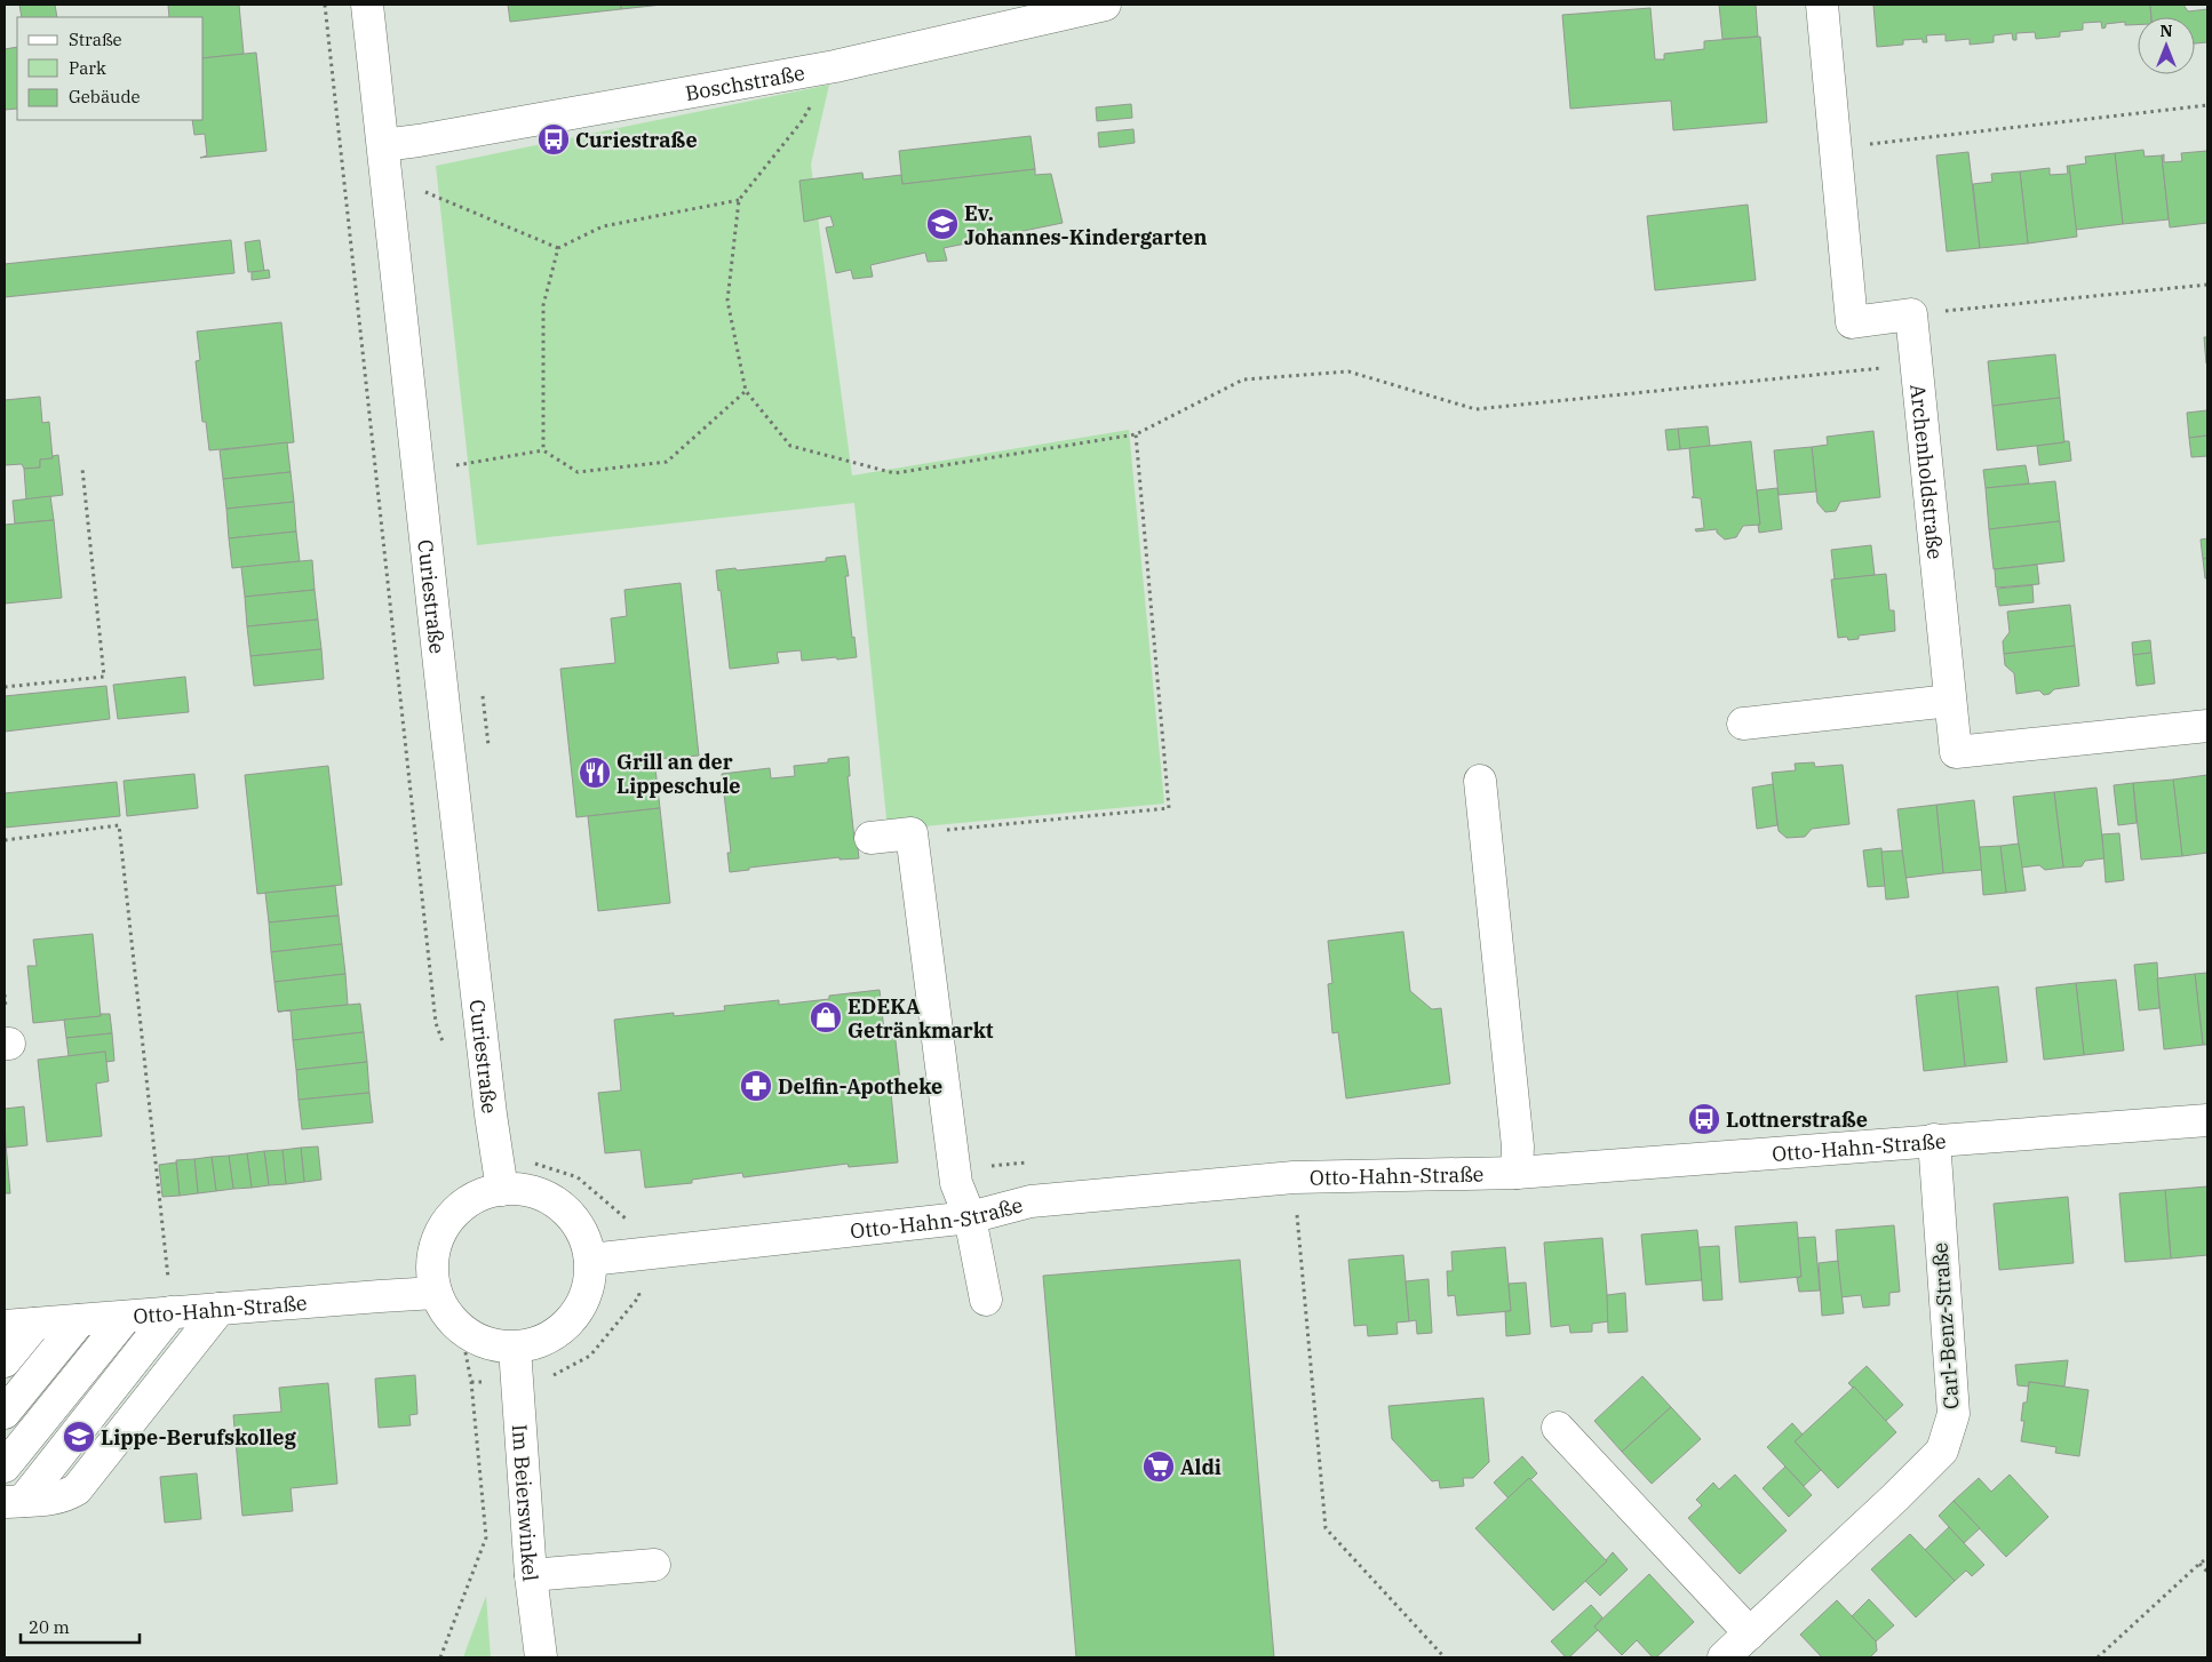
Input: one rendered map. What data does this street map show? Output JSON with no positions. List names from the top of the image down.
{
  "streets": {
    "street": [
      "Boschstraße",
      "Archenholdstraße",
      "Curiestraße",
      "Otto-Hahn-Straße",
      "Carl-Benz-Straße",
      "Im Beierswinkel"
    ]
  },
  "crossings": [
    ["Boschstraße", "Curiestraße"],
    ["Curiestraße", "Otto-Hahn-Straße"],
    ["Curiestraße", "Im Beierswinkel"],
    ["Otto-Hahn-Straße", "Carl-Benz-Straße"],
    ["Otto-Hahn-Straße", "Im Beierswinkel"]
  ],
  "places": {
    "bus stop": ["Curiestraße", "Lottnerstraße"],
    "school or university": ["Ev. Johannes-Kindergarten", "Lippe-Berufskolleg"],
    "restaurant": ["Grill an der Lippeschule"],
    "shop": ["EDEKA Getränkmarkt"],
    "pharmacy": ["Delfin-Apotheke"],
    "supermarket": ["Aldi"]
  },
  "legend": ["Straße", "Park", "Gebäude"],
  "scale_bar": "20 m",
  "north": "top"
}
